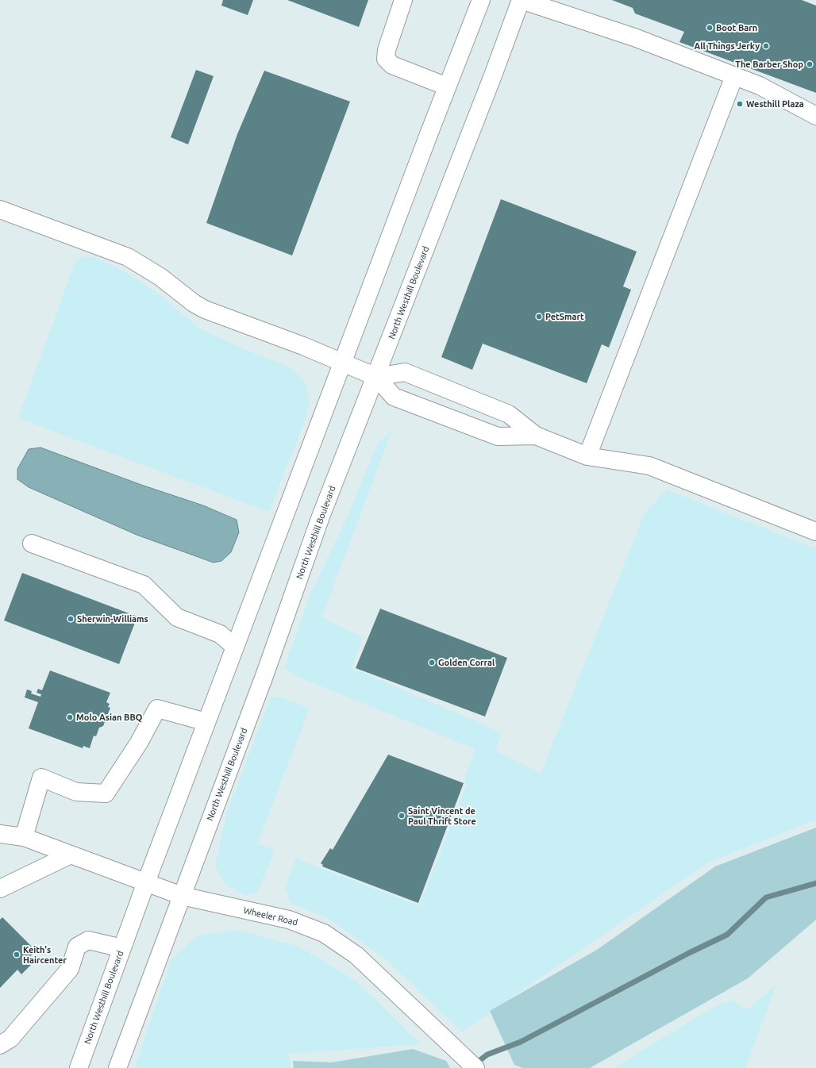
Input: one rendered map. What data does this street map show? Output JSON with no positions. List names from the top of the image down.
{
  "streets": {
    "street": ["North Westhill Boulevard", "Wheeler Road"]
  },
  "crossings": [
    ["North Westhill Boulevard", "Wheeler Road"]
  ],
  "places": [
    "Boot Barn",
    "All Things Jerky",
    "The Barber Shop",
    "Westhill Plaza",
    "PetSmart",
    "Sherwin-Williams",
    "Golden Corral",
    "Molo Asian BBQ",
    "Saint Vincent de Paul Thrift Store",
    "Keith's Haircenter"
  ]
}
